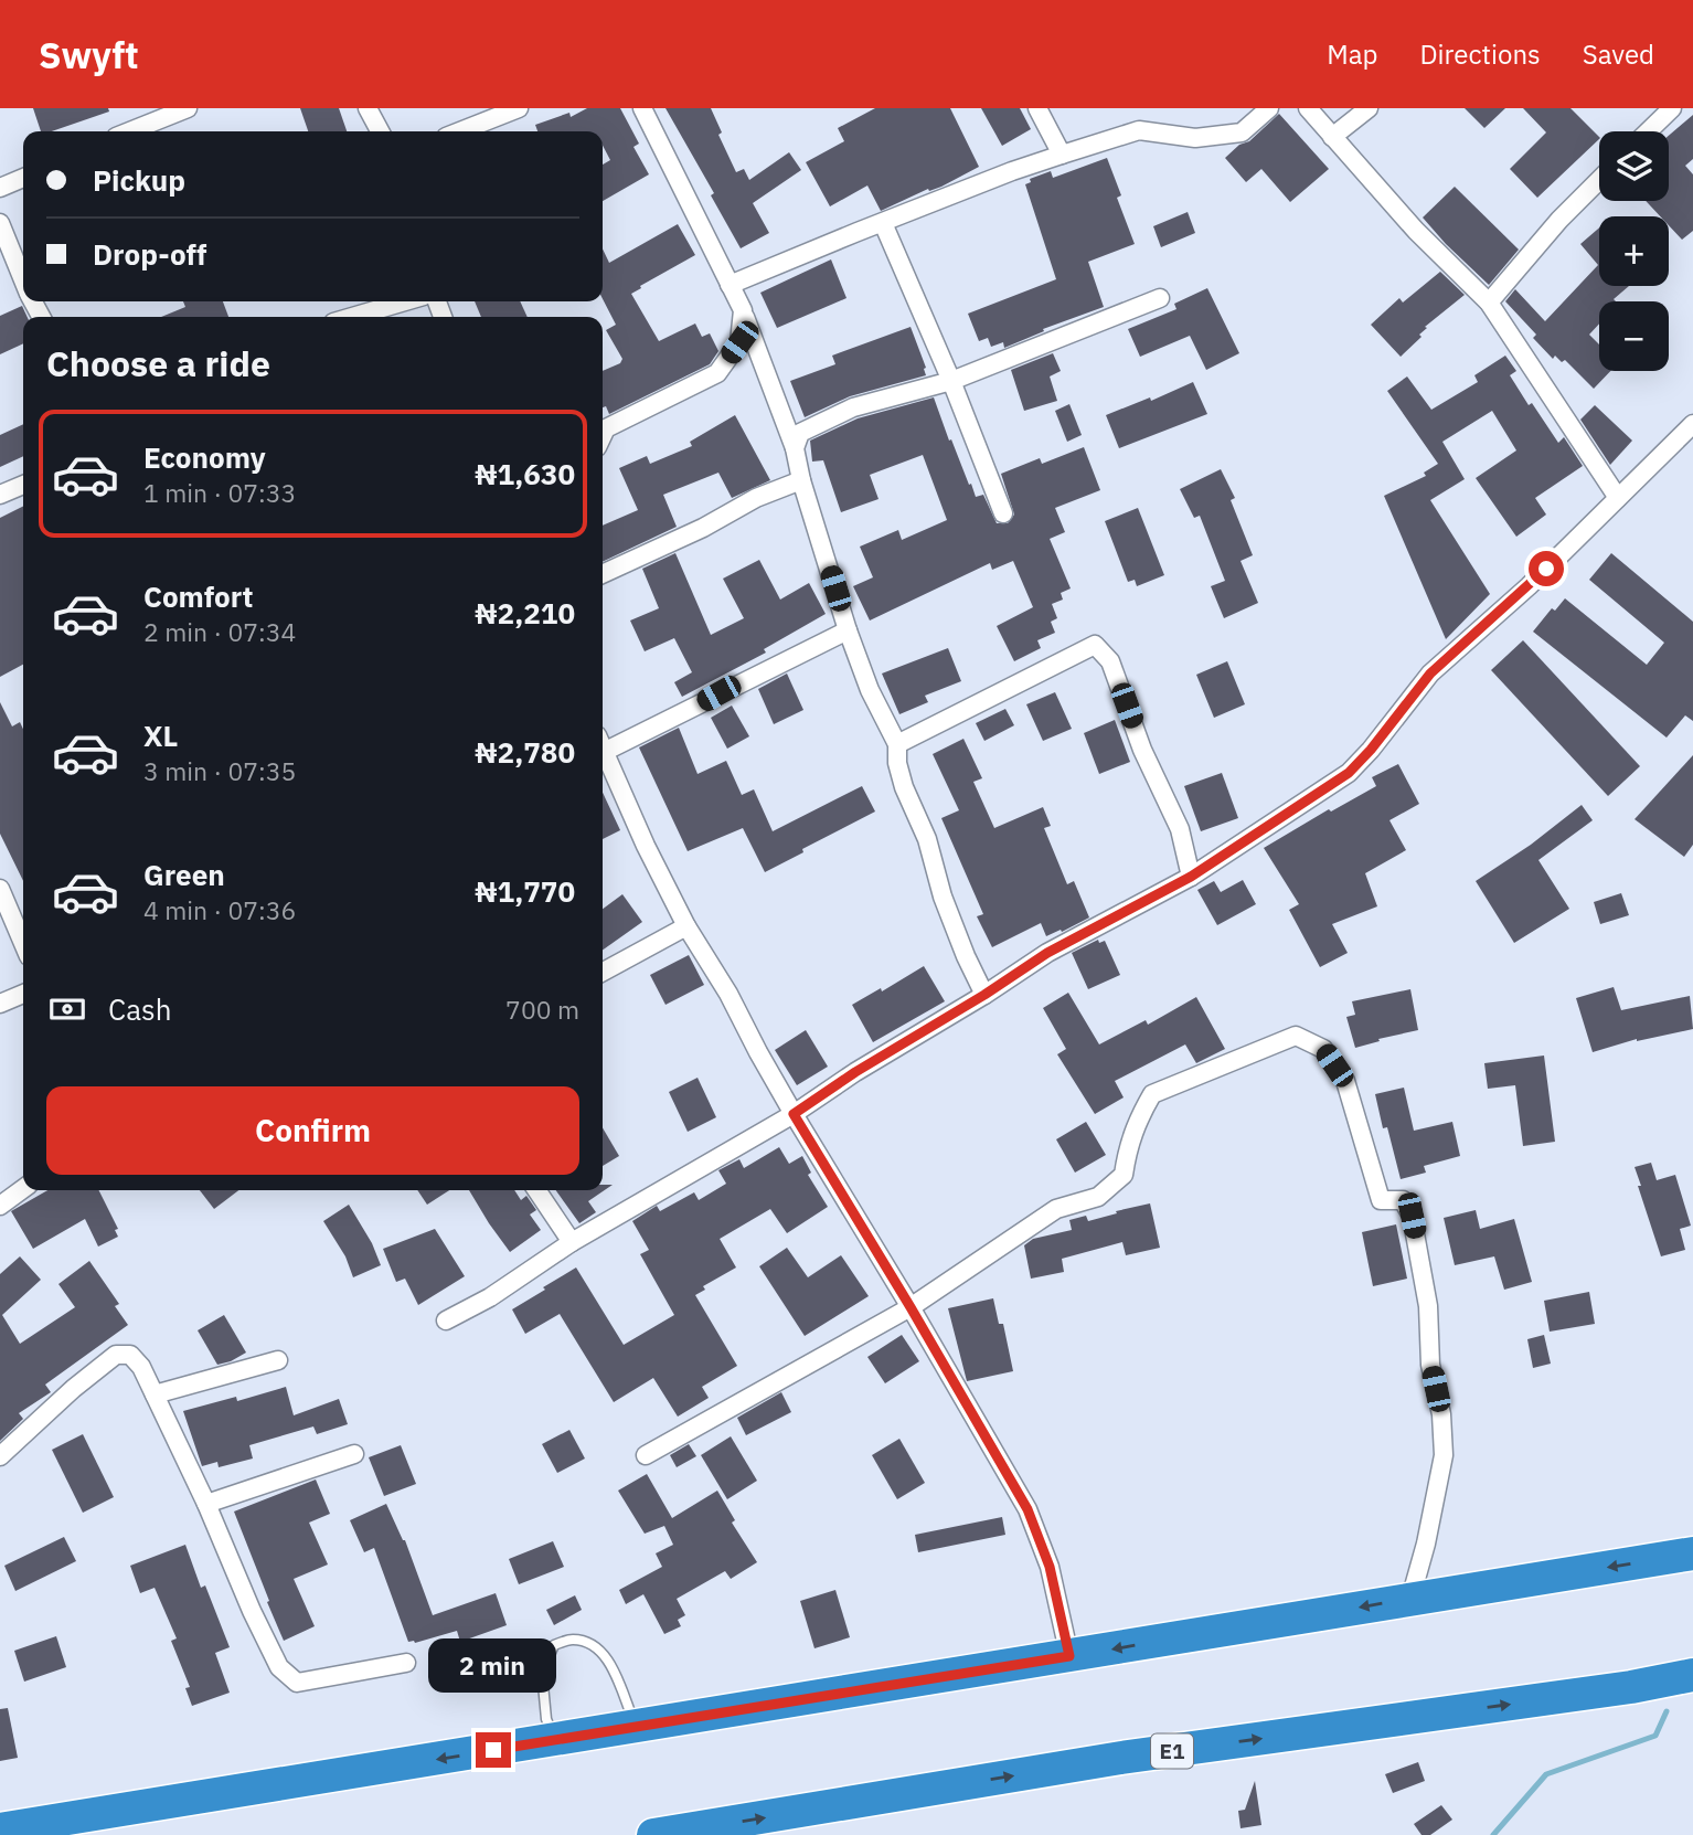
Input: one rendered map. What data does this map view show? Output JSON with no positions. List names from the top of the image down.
{
  "streets": {
    "highway": ["E1"]
  },
  "page": {
    "header": "Swyft",
    "nav": ["Map", "Directions", "Saved"],
    "map_buttons": ["+", "−"],
    "banner": ["Pickup", "Drop-off"],
    "heading": "Choose a ride",
    "list": [
      {
        "name": "Economy",
        "note": "1 min · 07:33",
        "value": "₦1,630"
      },
      {
        "name": "Comfort",
        "note": "2 min · 07:34",
        "value": "₦2,210"
      },
      {
        "name": "XL",
        "note": "3 min · 07:35",
        "value": "₦2,780"
      },
      {
        "name": "Green",
        "note": "4 min · 07:36",
        "value": "₦1,770"
      }
    ],
    "pay": ["Cash", "700 m"],
    "buttons": "Confirm",
    "bubble": "2 min"
  }
}
